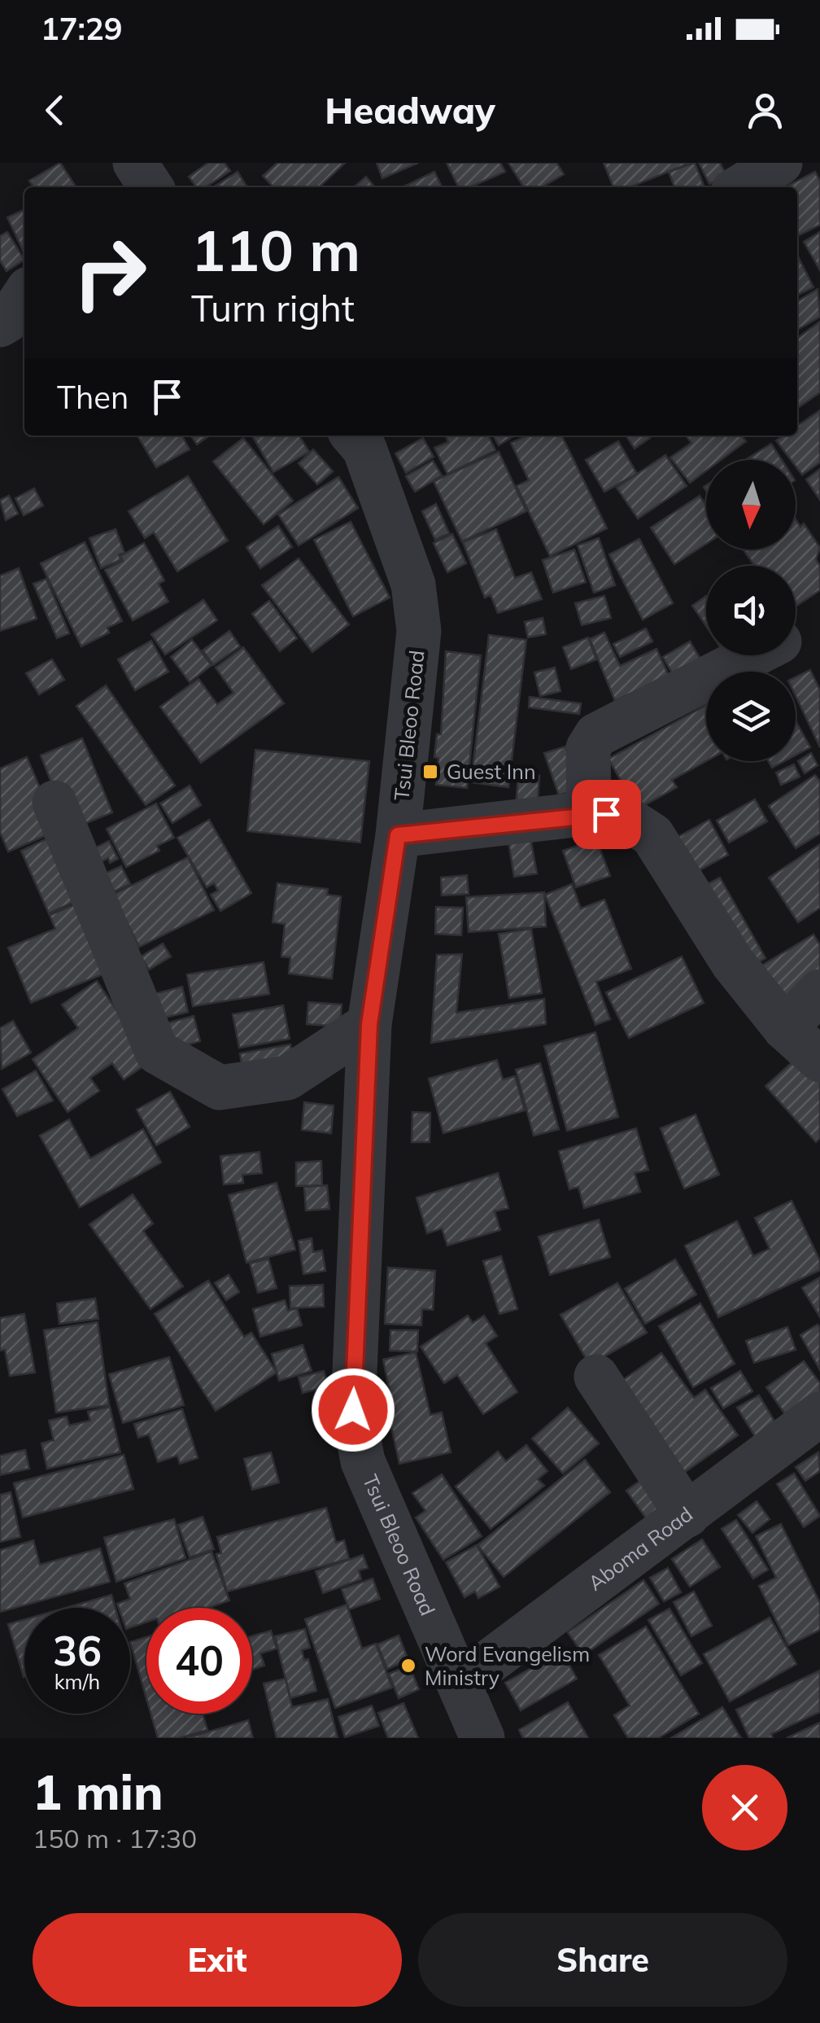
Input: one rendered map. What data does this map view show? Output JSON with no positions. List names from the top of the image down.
{
  "streets": {
    "street": ["Tsui Bleoo Road", "Aboma Road"]
  },
  "crossings": [
    ["Tsui Bleoo Road", "Aboma Road"]
  ],
  "places": {
    "transit": ["Guest Inn"],
    "other": ["Word Evangelism Ministry"]
  },
  "north": "bottom",
  "page": {
    "status": "17:29",
    "header": "Headway",
    "turn": ["110 m", "Turn right"],
    "then": "Then",
    "speed": "36 km/h",
    "limit": "40",
    "heading": ["1 min", "150 m · 17:30"],
    "buttons": ["Exit", "Share"]
  }
}
